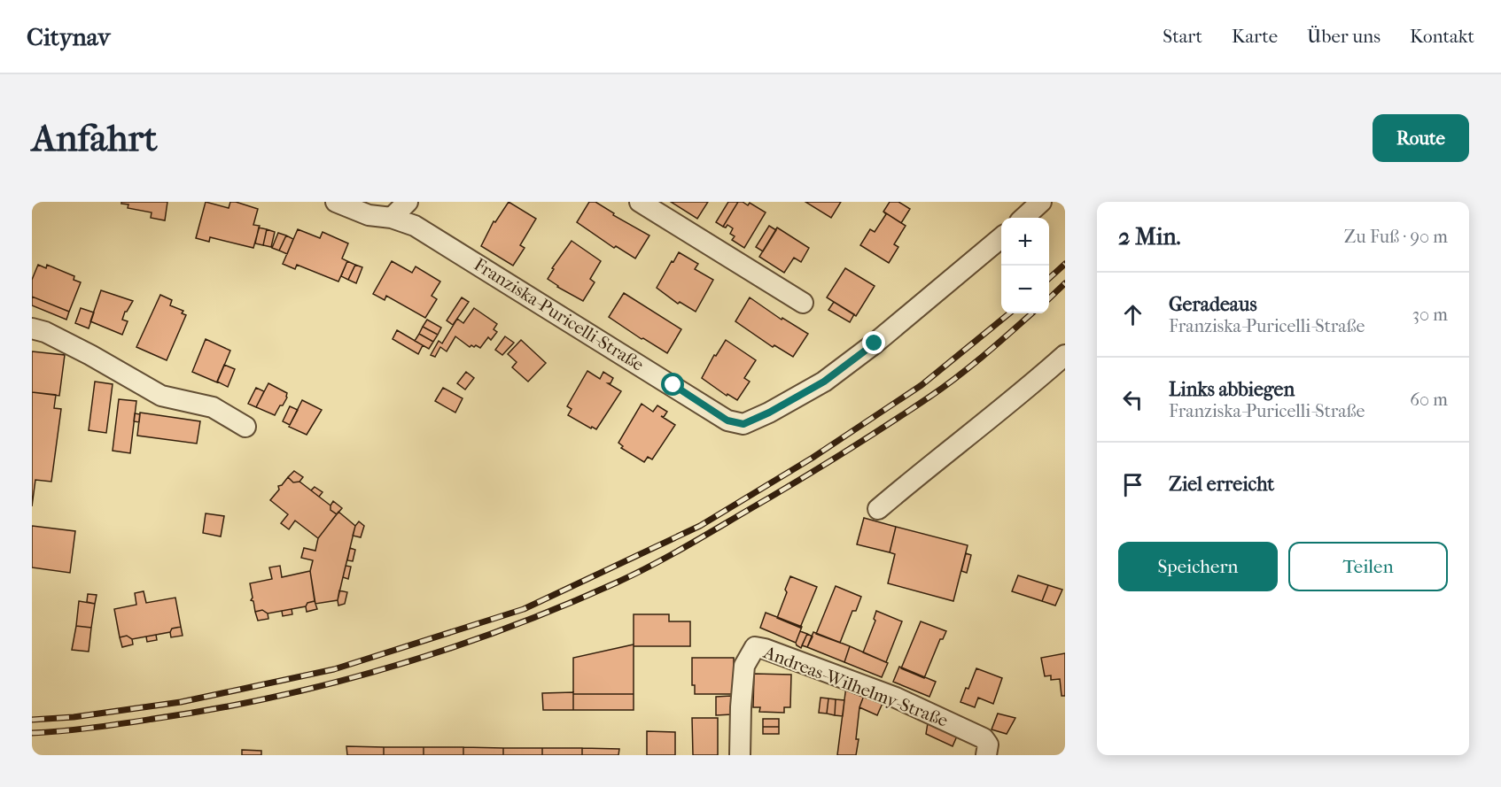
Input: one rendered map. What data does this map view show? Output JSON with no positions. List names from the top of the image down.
{
  "streets": {
    "street": ["Franziska-Puricelli-Straße", "Andreas-Wilhelmy-Straße"]
  },
  "page": {
    "header": "Citynav",
    "nav": [
      "Start",
      "Karte",
      "Über uns",
      "Kontakt"
    ],
    "buttons": [
      "Route",
      ["Speichern", "Teilen"]
    ],
    "title": "Anfahrt",
    "heading": ["2 Min.", "Zu Fuß · 90 m"],
    "map_buttons": ["+", "−"],
    "list": [
      ["Geradeaus", "Franziska-Puricelli-Straße", "30 m"],
      ["Links abbiegen", "Franziska-Puricelli-Straße", "60 m"],
      "Ziel erreicht"
    ]
  }
}
